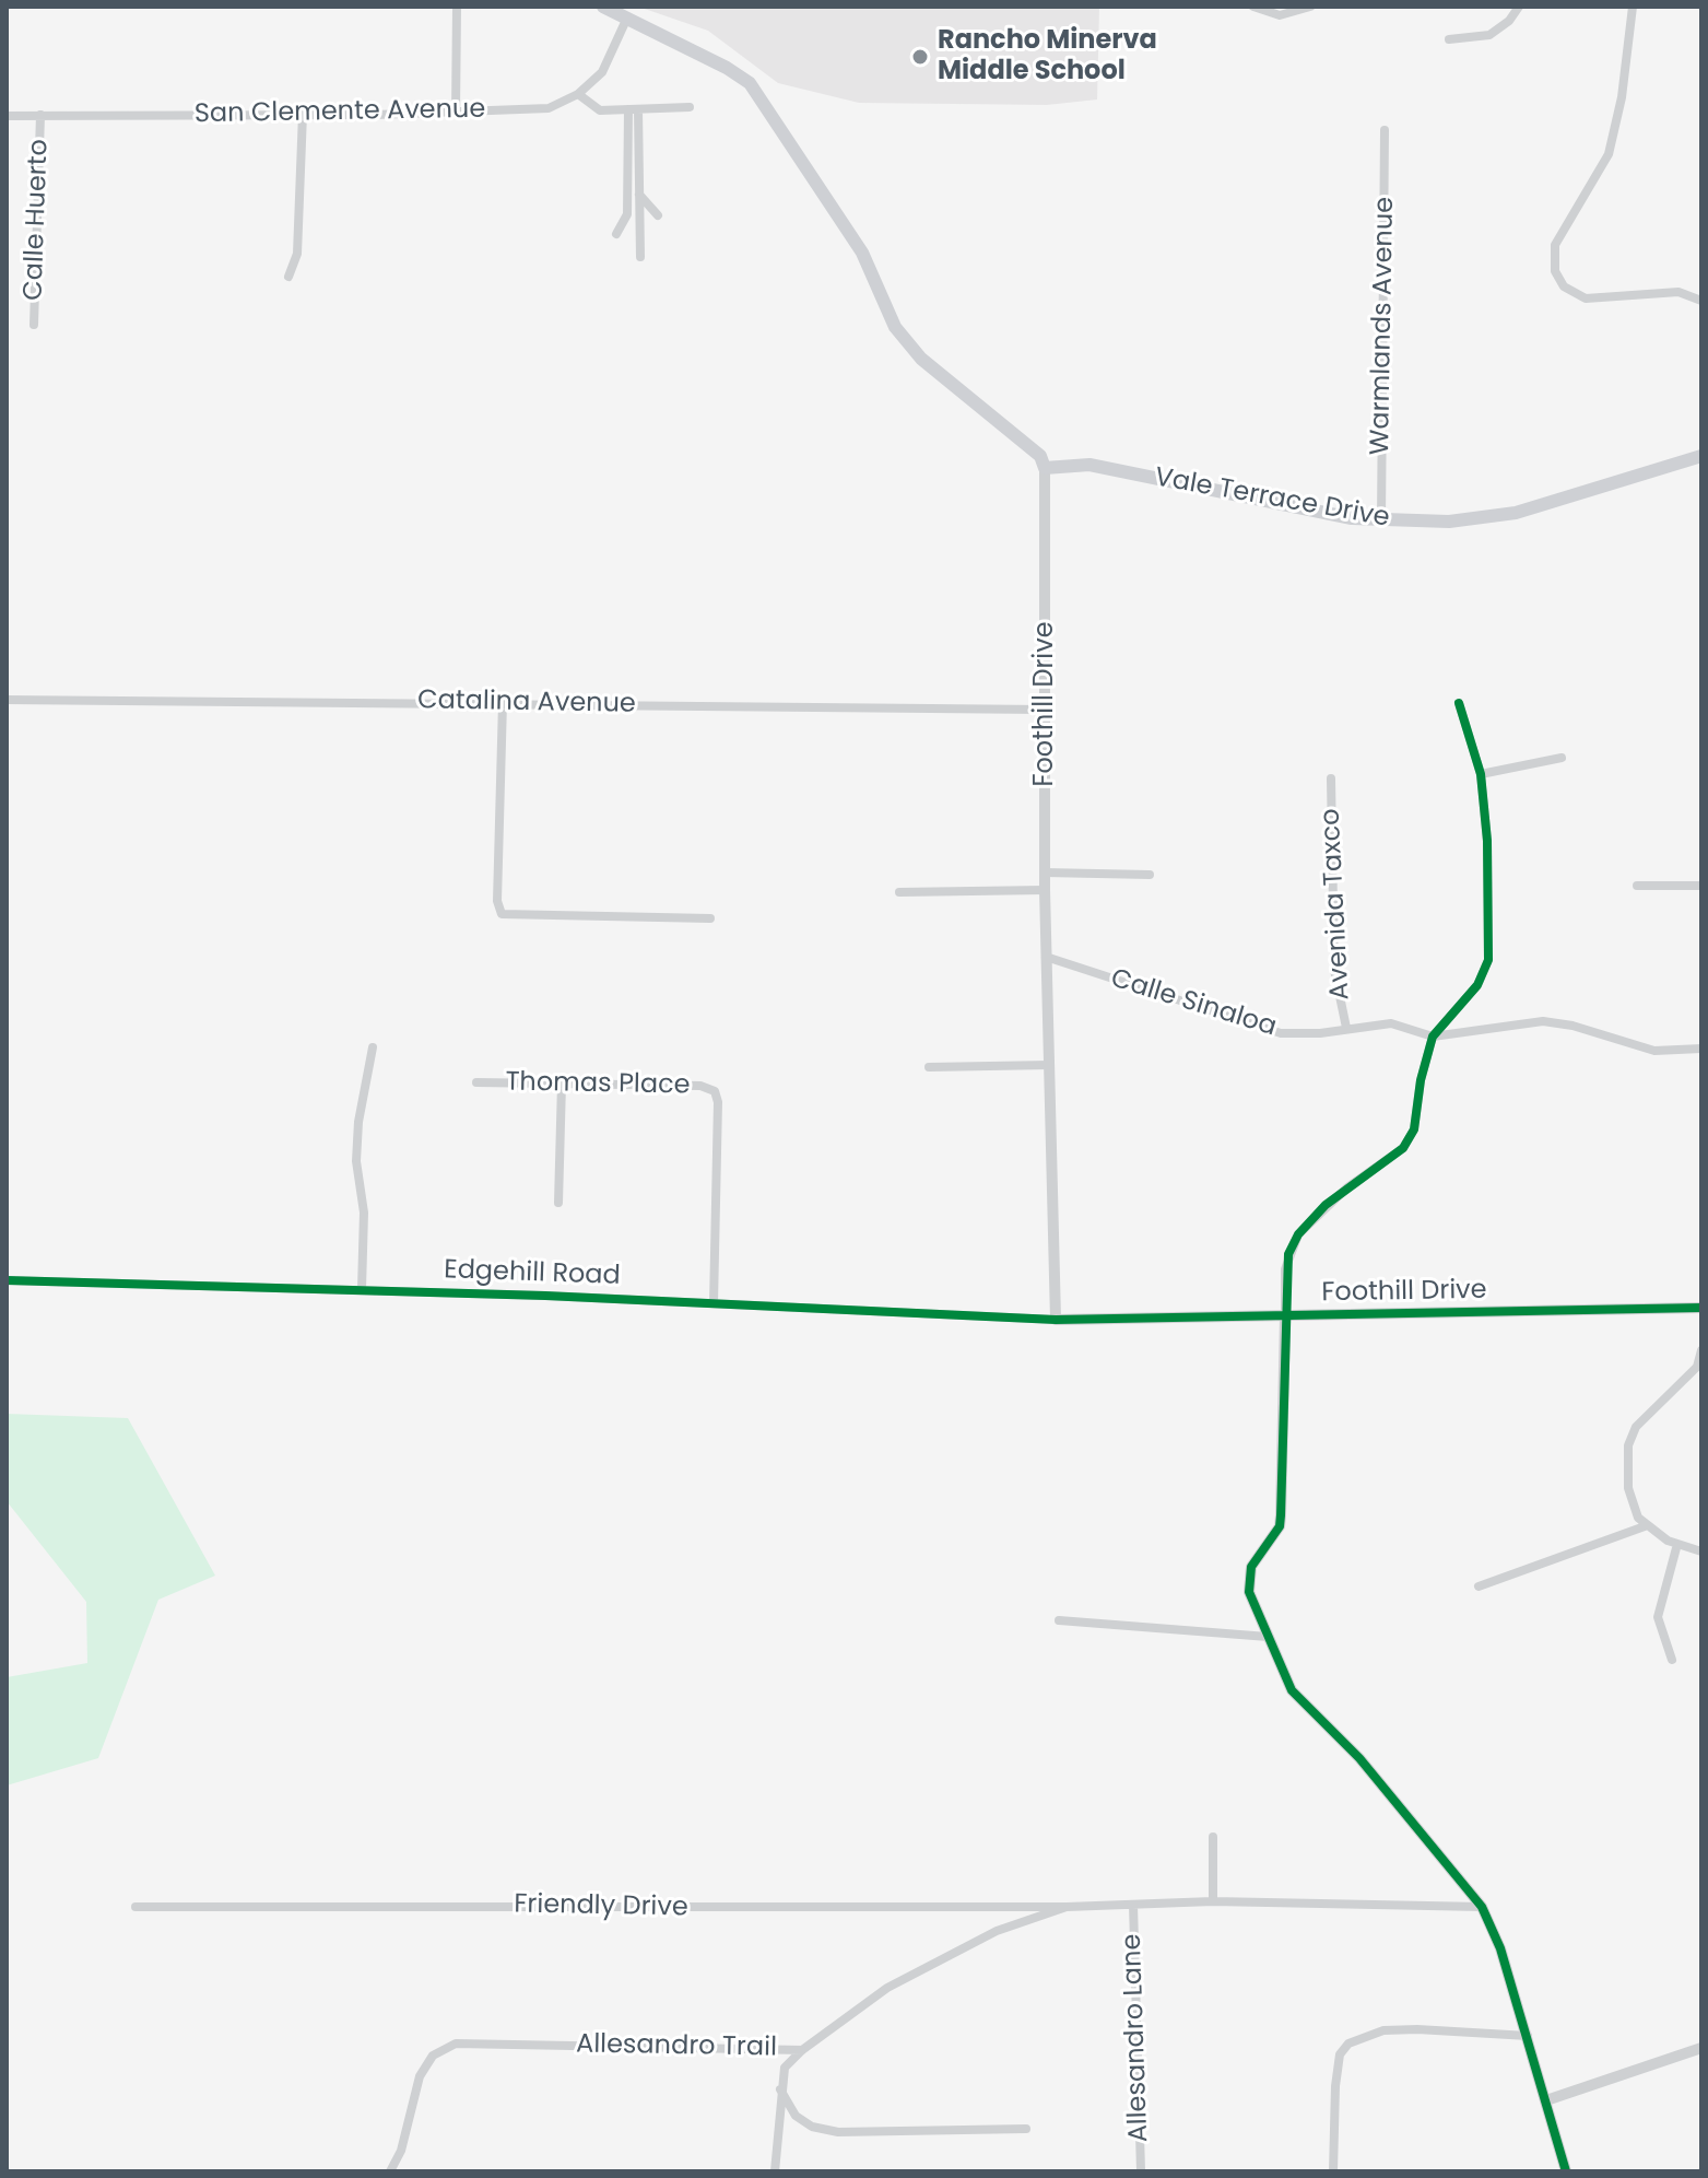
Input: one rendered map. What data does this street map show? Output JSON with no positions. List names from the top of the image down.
{
  "streets": {
    "main road": ["Vale Terrace Drive"],
    "street": [
      "San Clemente Avenue",
      "Calle Huerto",
      "Warmlands Avenue",
      "Catalina Avenue",
      "Foothill Drive",
      "Avenida Taxco",
      "Calle Sinaloa",
      "Thomas Place",
      "Edgehill Road",
      "Friendly Drive",
      "Allesandro Lane",
      "Allesandro Trail"
    ]
  },
  "crossings": [
    ["San Clemente Avenue", "Calle Huerto"],
    ["Warmlands Avenue", "Vale Terrace Drive"],
    ["Vale Terrace Drive", "Foothill Drive"],
    ["Catalina Avenue", "Foothill Drive"],
    ["Foothill Drive", "Calle Sinaloa"],
    ["Foothill Drive", "Edgehill Road"],
    ["Avenida Taxco", "Calle Sinaloa"],
    ["Thomas Place", "Edgehill Road"],
    ["Friendly Drive", "Allesandro Trail"],
    ["Allesandro Lane", "Allesandro Trail"]
  ],
  "places": ["Rancho Minerva Middle School"]
}
